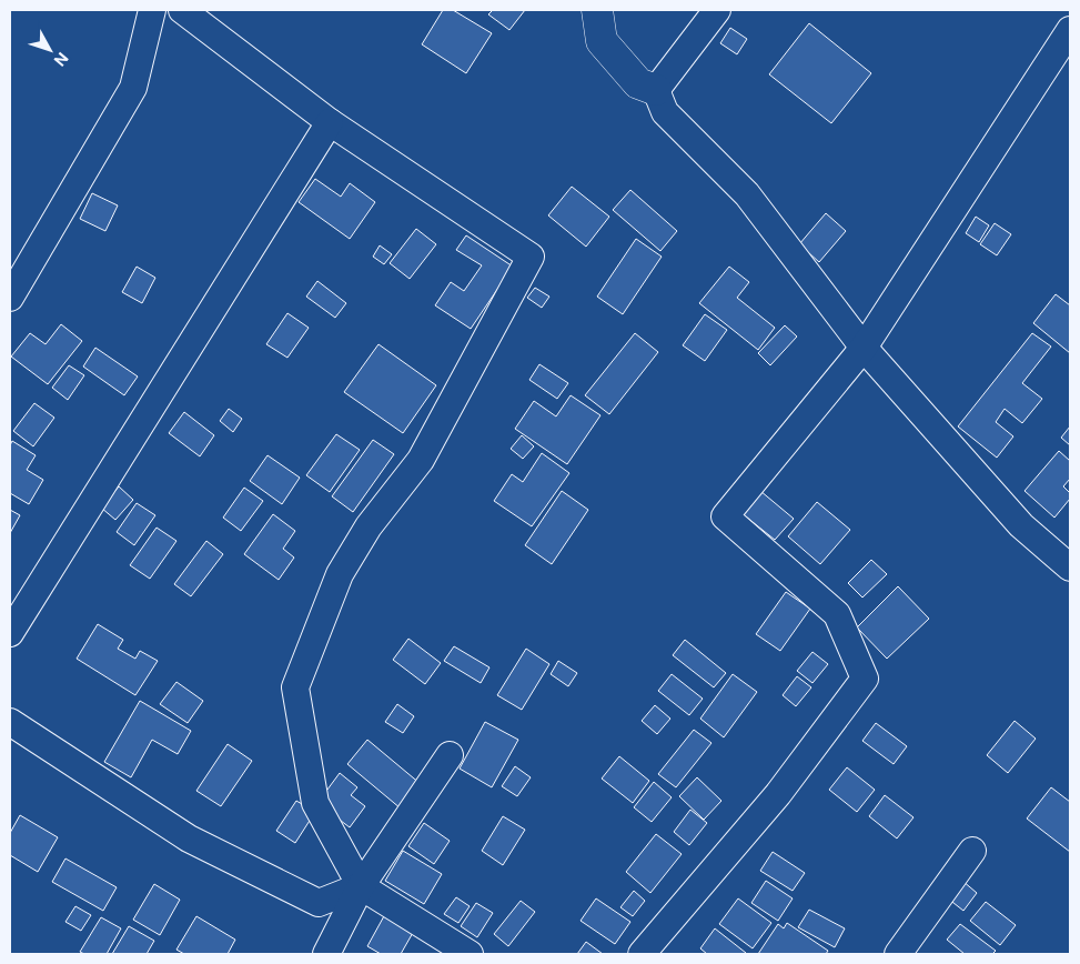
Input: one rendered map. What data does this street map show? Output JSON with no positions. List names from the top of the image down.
{
  "north": "bottom right"
}
